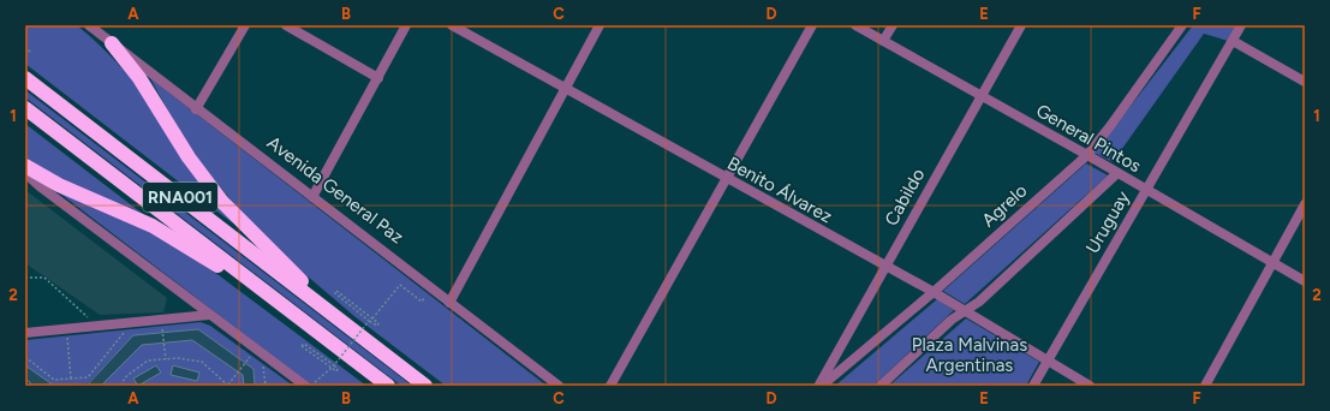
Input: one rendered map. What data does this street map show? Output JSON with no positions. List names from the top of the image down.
{
  "streets": {
    "highway": ["RNA001"],
    "street": [
      "General Pintos",
      "Avenida General Paz",
      "Benito Álvarez",
      "Cabildo",
      "Agrelo",
      "Uruguay"
    ]
  },
  "crossings": [
    ["General Pintos", "Cabildo"],
    ["General Pintos", "Agrelo"],
    ["General Pintos", "Uruguay"],
    ["Benito Álvarez", "Cabildo"],
    ["Benito Álvarez", "Agrelo"],
    ["Benito Álvarez", "Uruguay"],
    ["Cabildo", "Agrelo"]
  ],
  "parks": ["Plaza Malvinas Argentinas"],
  "grid": {
    "columns": [
      "A",
      "B",
      "C",
      "D",
      "E",
      "F"
    ],
    "rows": ["1", "2"]
  }
}
